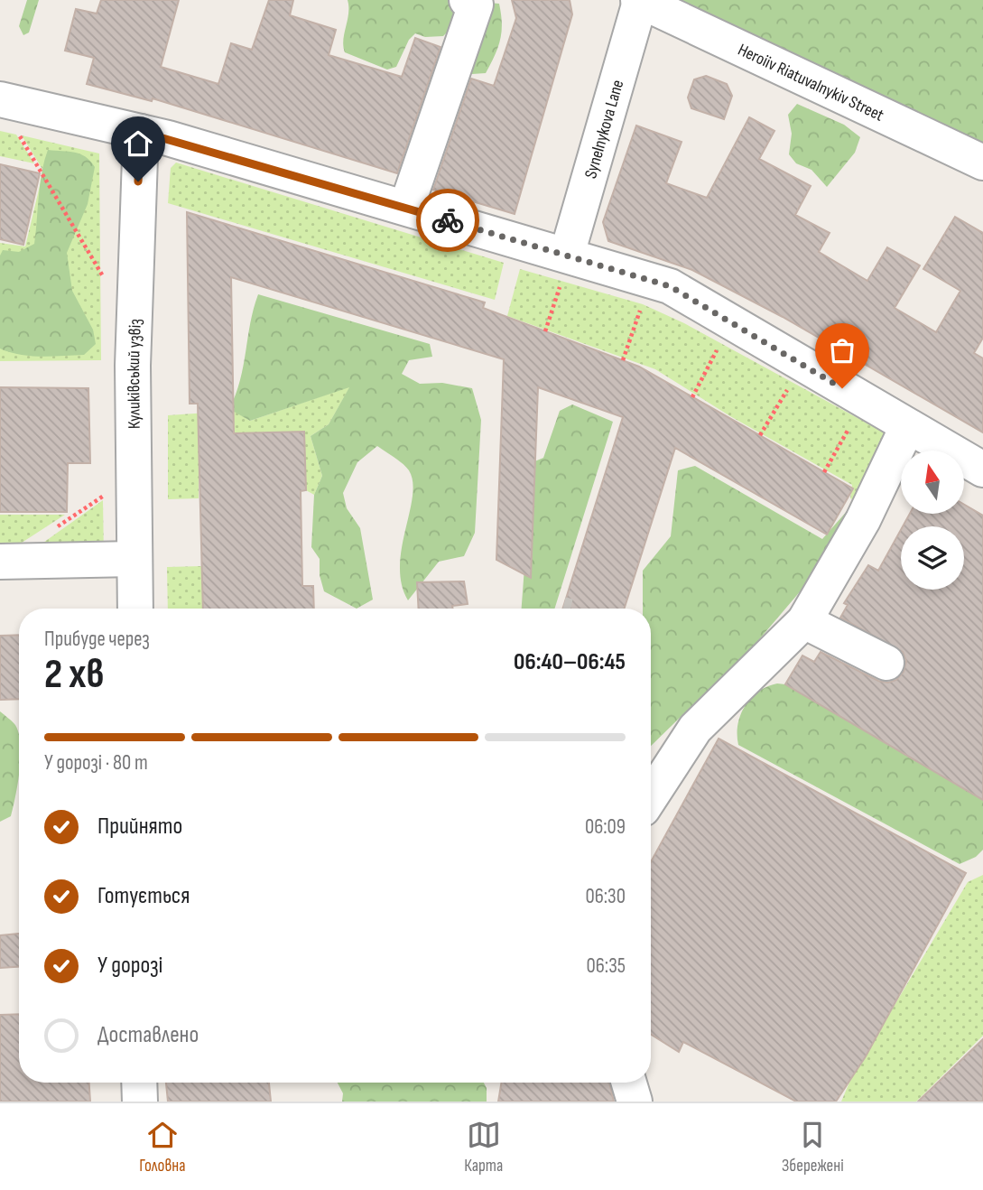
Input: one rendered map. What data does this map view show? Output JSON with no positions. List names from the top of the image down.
{
  "streets": {
    "street": ["Heroiiv Riatuvalnykiv Street", "Synelnykova Lane", "Куликівський узвіз"]
  },
  "crossings": [
    ["Heroiiv Riatuvalnykiv Street", "Synelnykova Lane"]
  ],
  "north": "top",
  "page": {
    "heading": ["2 хв", "Прибуде через", "06:40–06:45"],
    "bar": "У дорозі · 80 m",
    "list": [
      ["Прийнято", "06:09"],
      ["Готується", "06:30"],
      ["У дорозі", "06:35"],
      "Доставлено"
    ],
    "tabs": ["Головна", "Карта", "Збережені"]
  }
}
